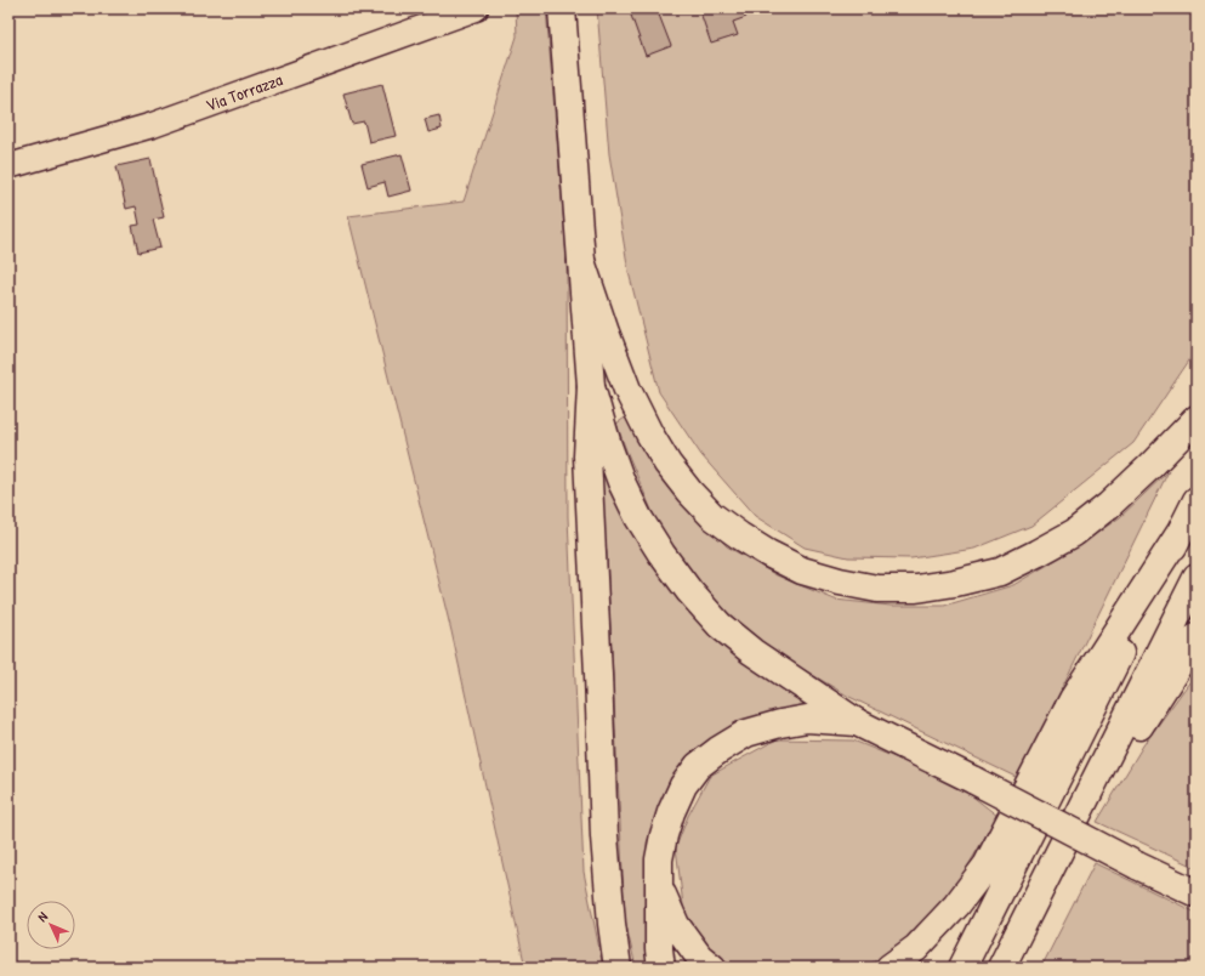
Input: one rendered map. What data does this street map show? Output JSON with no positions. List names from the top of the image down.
{
  "streets": {
    "street": ["Via Torrazza"]
  },
  "north": "top left"
}
